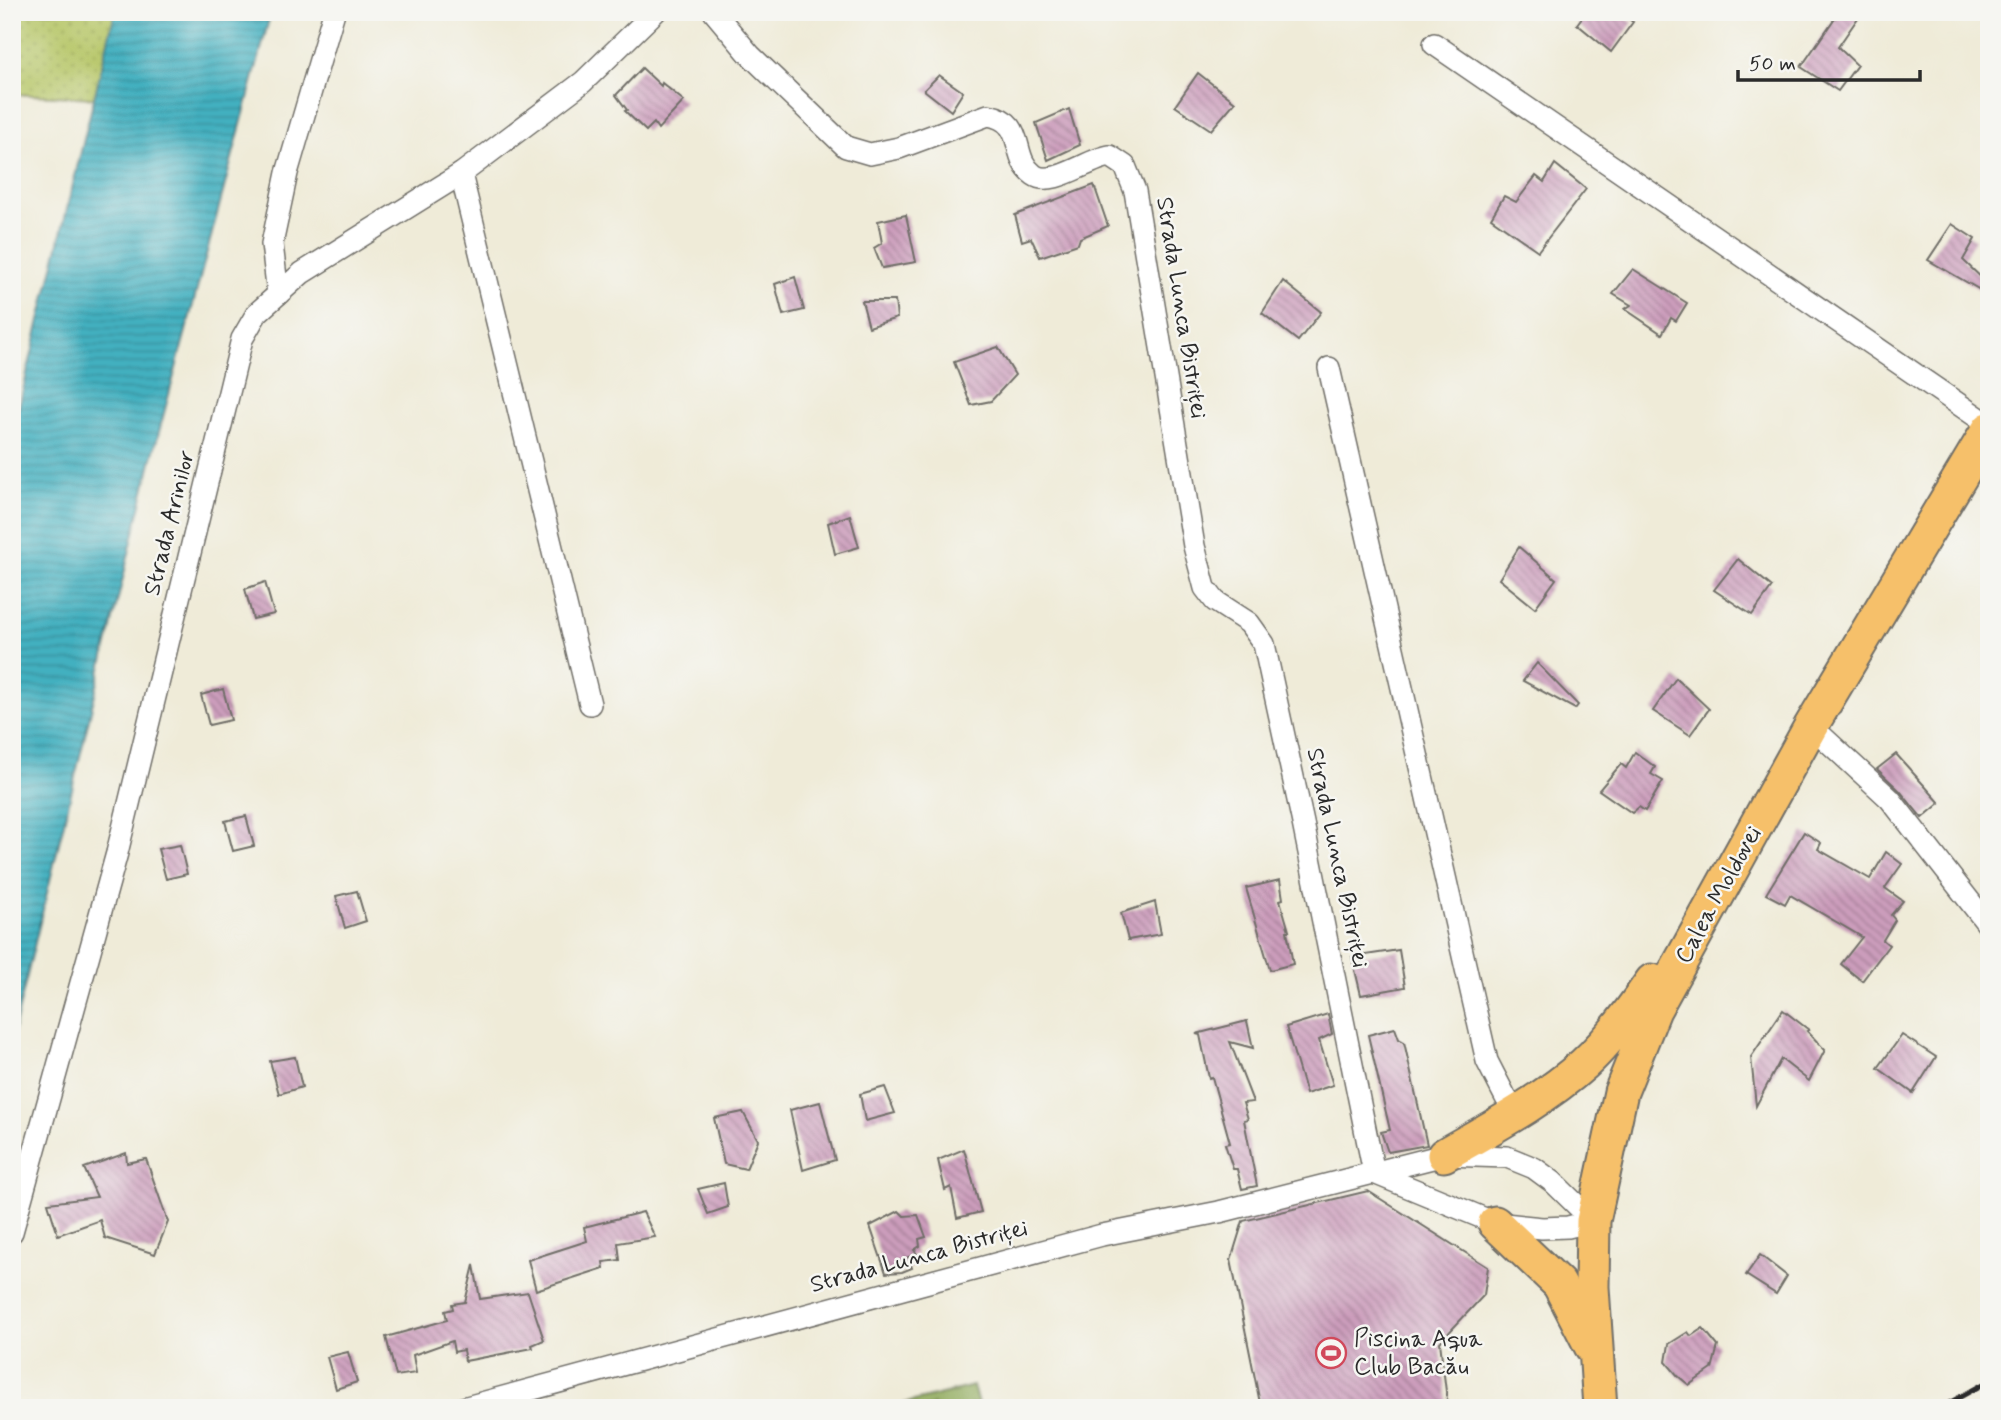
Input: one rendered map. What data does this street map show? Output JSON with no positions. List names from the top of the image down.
{
  "streets": {
    "main road": ["Calea Moldovei"],
    "street": ["Strada Lunca Bistriței", "Strada Arinilor"]
  },
  "places": {
    "sports": ["Piscina Aqua Club Bacău"]
  },
  "scale_bar": "50 m"
}
